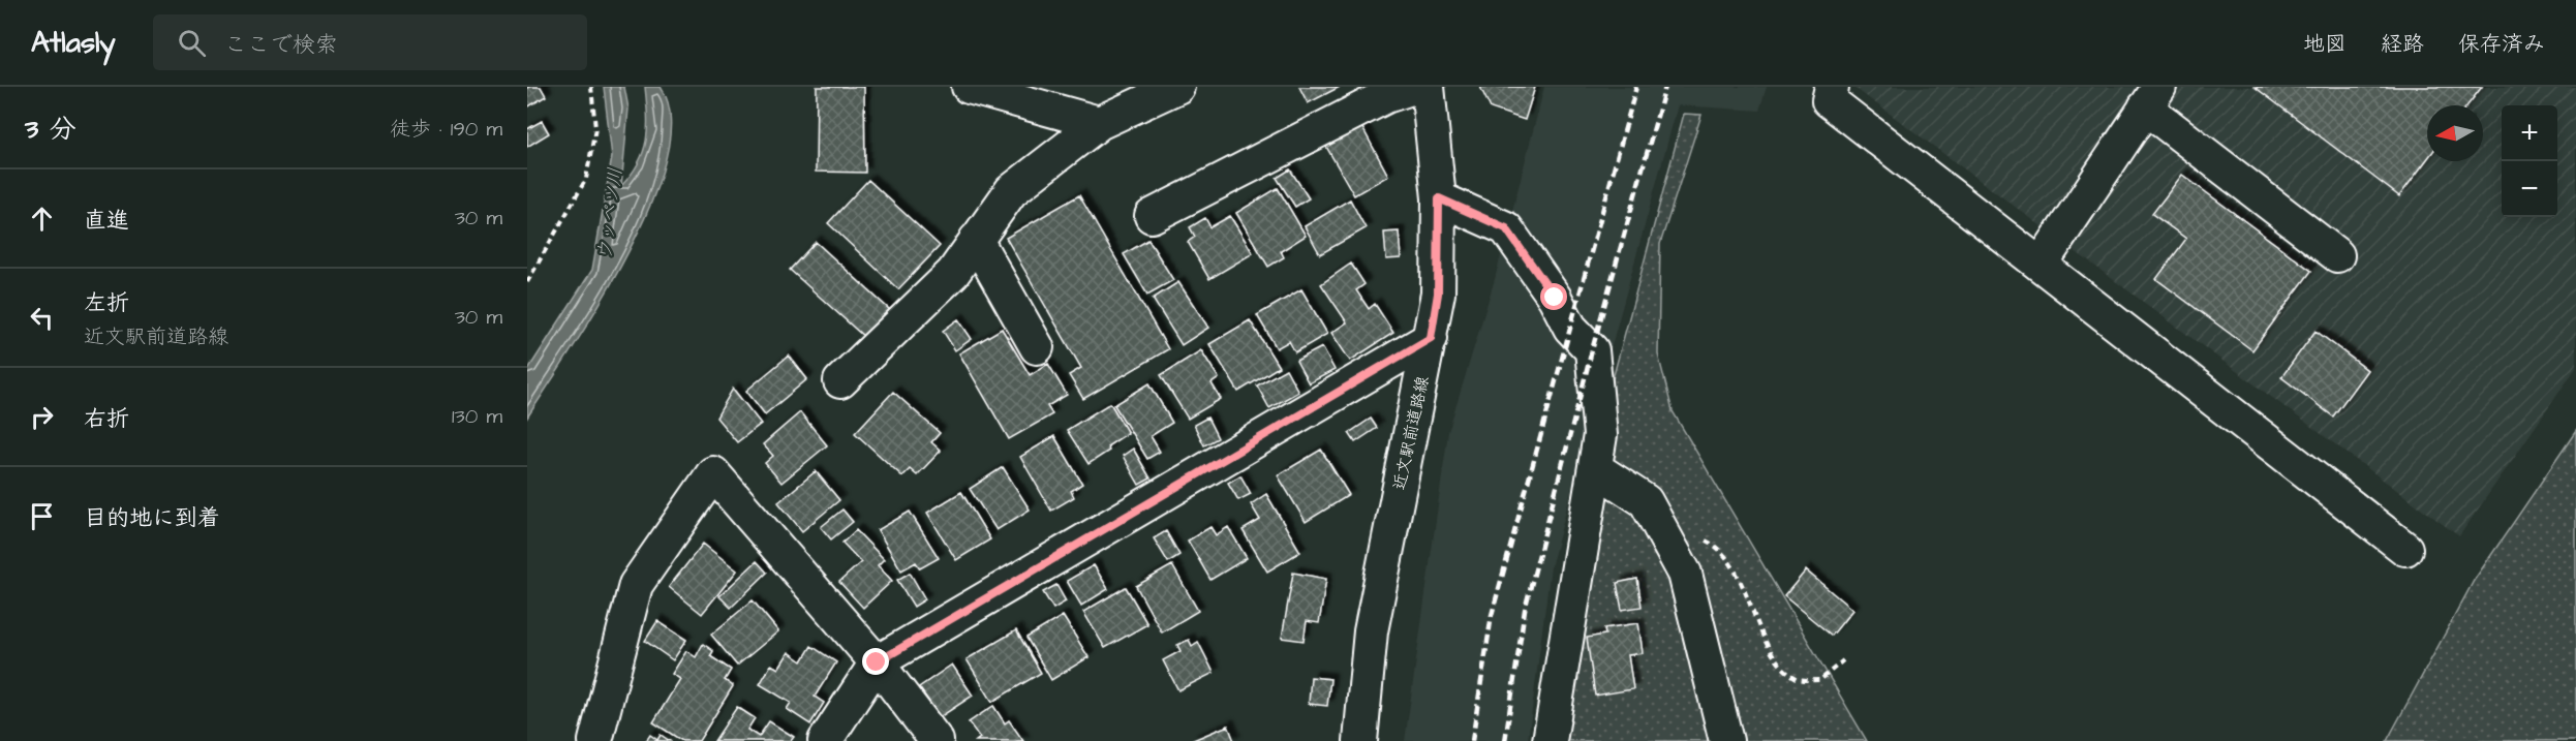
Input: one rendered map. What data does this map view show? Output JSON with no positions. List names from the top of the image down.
{
  "streets": {
    "street": ["近文駅前道路線"]
  },
  "water": ["ウッペツ川"],
  "north": "left",
  "page": {
    "header": "Atlasly",
    "search": "ここで検索",
    "nav": ["地図", "経路", "保存済み"],
    "heading": ["3 分", "徒歩 · 190 m"],
    "map_buttons": ["+", "−"],
    "list": [
      ["直進", "30 m"],
      ["左折", "近文駅前道路線", "30 m"],
      ["右折", "130 m"],
      "目的地に到着"
    ]
  }
}
